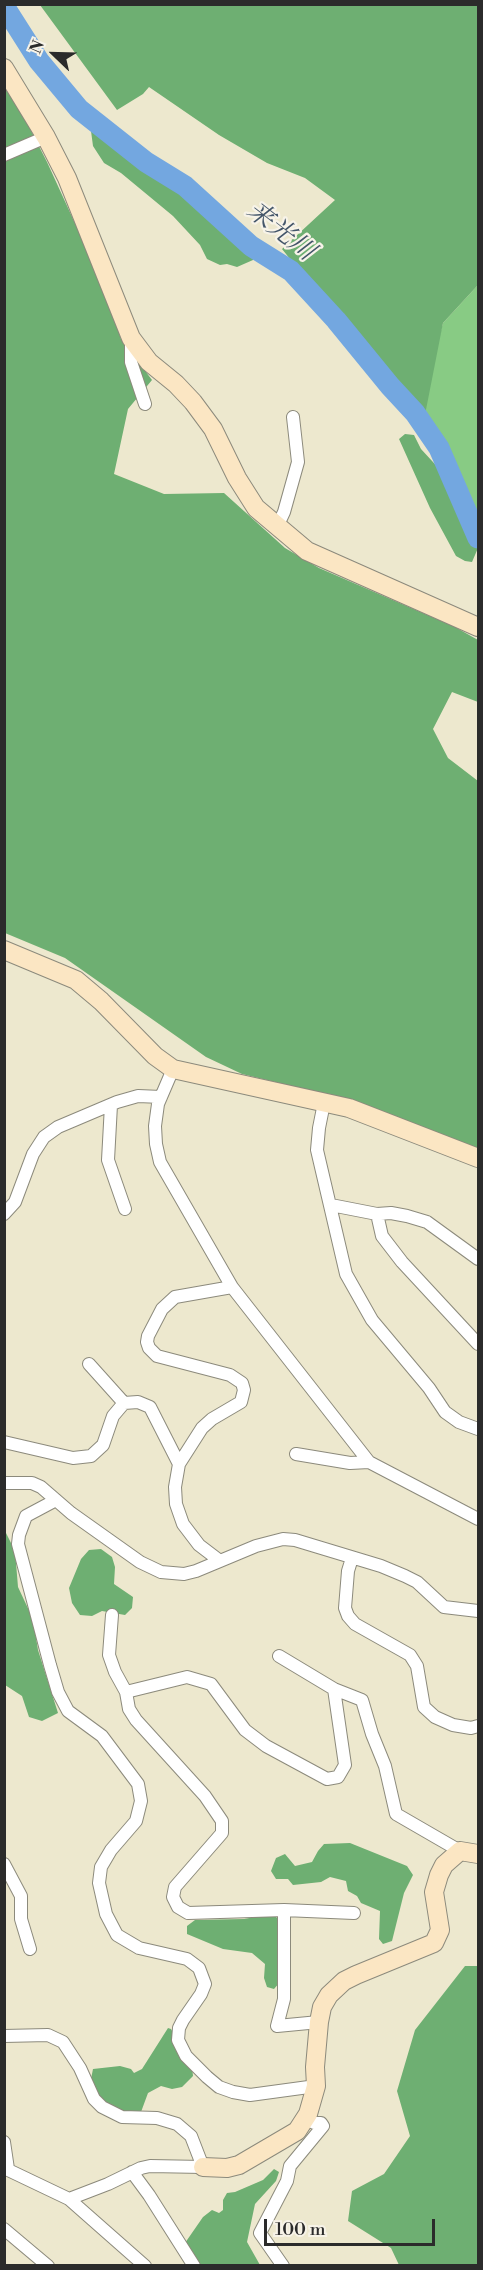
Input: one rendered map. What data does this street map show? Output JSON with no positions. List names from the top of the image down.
{
  "water": ["来光川"],
  "scale_bar": "100 m",
  "north": "top left"
}
